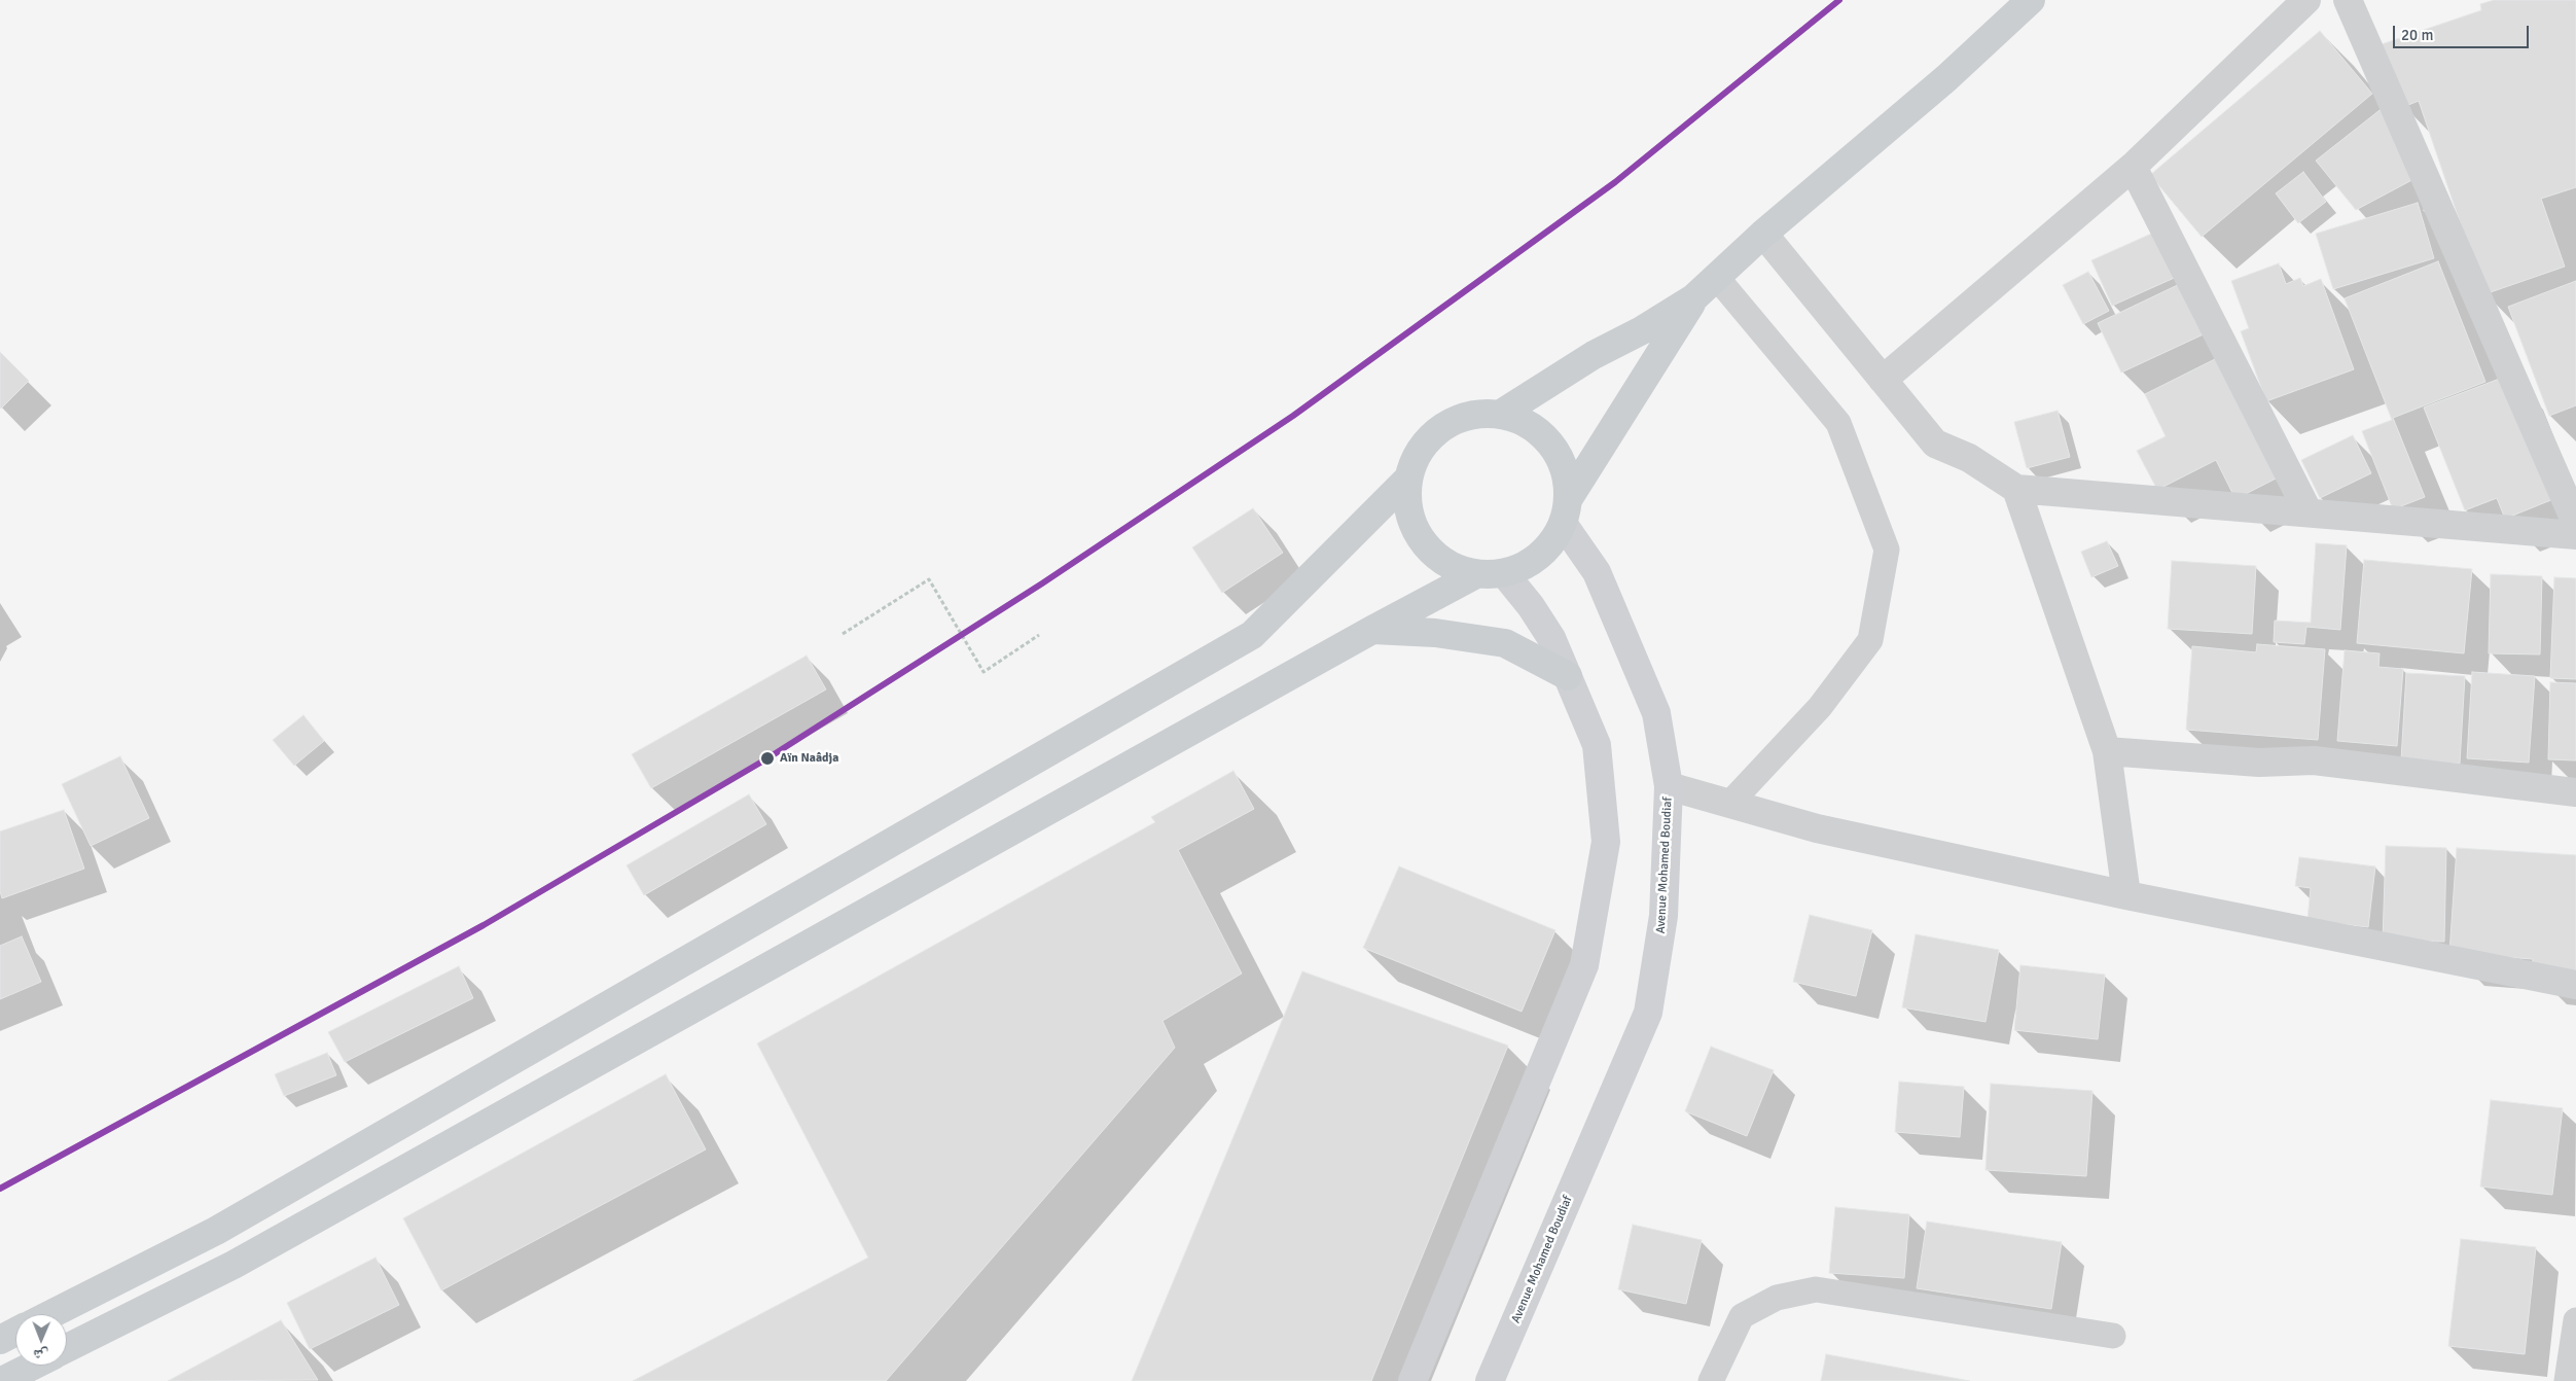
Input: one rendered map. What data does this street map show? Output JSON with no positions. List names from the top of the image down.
{
  "streets": {
    "main road": ["Avenue Mohamed Boudiaf"]
  },
  "places": ["Aïn Naâdja"],
  "scale_bar": "20 m",
  "north": "bottom"
}
